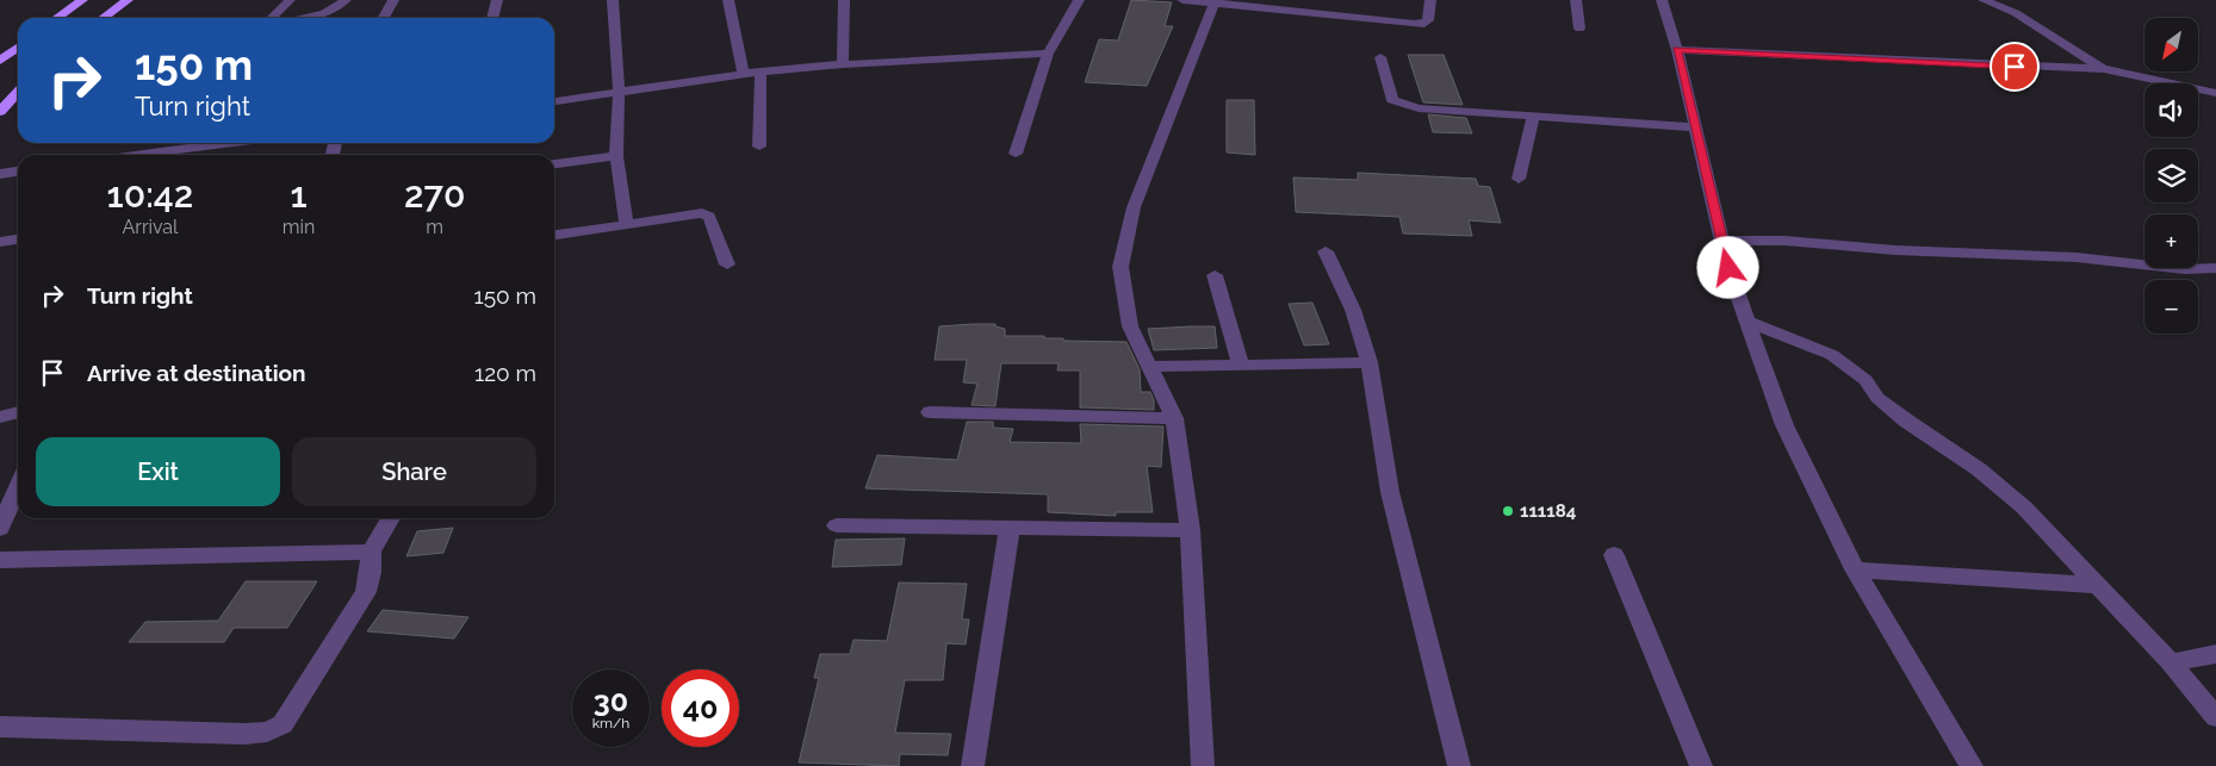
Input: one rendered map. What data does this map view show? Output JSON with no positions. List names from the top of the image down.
{
  "places": ["111184"],
  "north": "bottom left",
  "page": {
    "map_buttons": ["+", "−"],
    "turn": ["150 m", "Turn right"],
    "eta": [
      "10:42",
      "Arrival",
      "1",
      "min",
      "270",
      "m"
    ],
    "list": [
      {
        "name": "Turn right",
        "value": "150 m"
      },
      {
        "name": "Arrive at destination",
        "value": "120 m"
      }
    ],
    "buttons": ["Exit", "Share"],
    "speed": "30 km/h",
    "limit": "40"
  }
}
